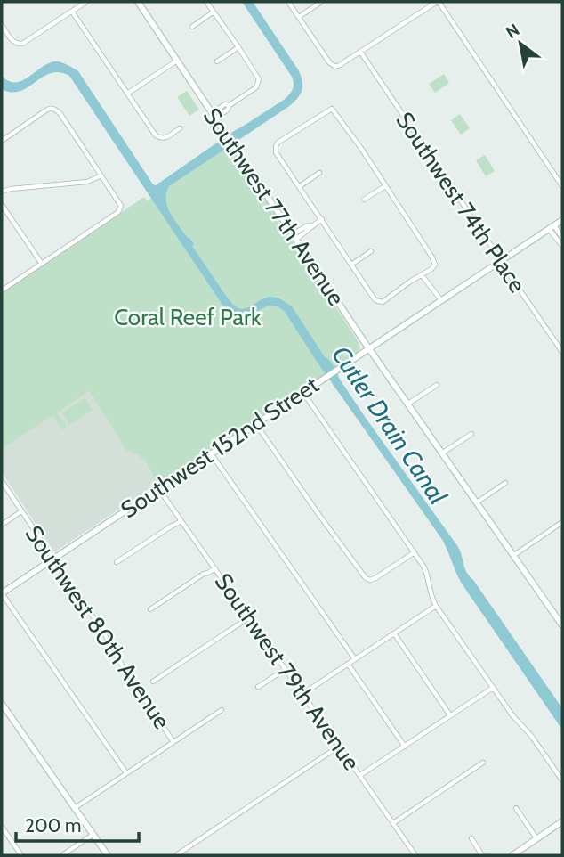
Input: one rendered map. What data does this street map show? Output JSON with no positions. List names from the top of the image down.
{
  "streets": {
    "street": [
      "Southwest 74th Place",
      "Southwest 77th Avenue",
      "Southwest 152nd Street",
      "Southwest 80th Avenue",
      "Southwest 79th Avenue"
    ]
  },
  "crossings": [
    ["Southwest 74th Place", "Southwest 152nd Street"],
    ["Southwest 77th Avenue", "Southwest 152nd Street"],
    ["Southwest 152nd Street", "Southwest 80th Avenue"],
    ["Southwest 152nd Street", "Southwest 79th Avenue"]
  ],
  "water": ["Cutler Drain Canal"],
  "parks": ["Coral Reef Park"],
  "scale_bar": "200 m",
  "north": "top left"
}
